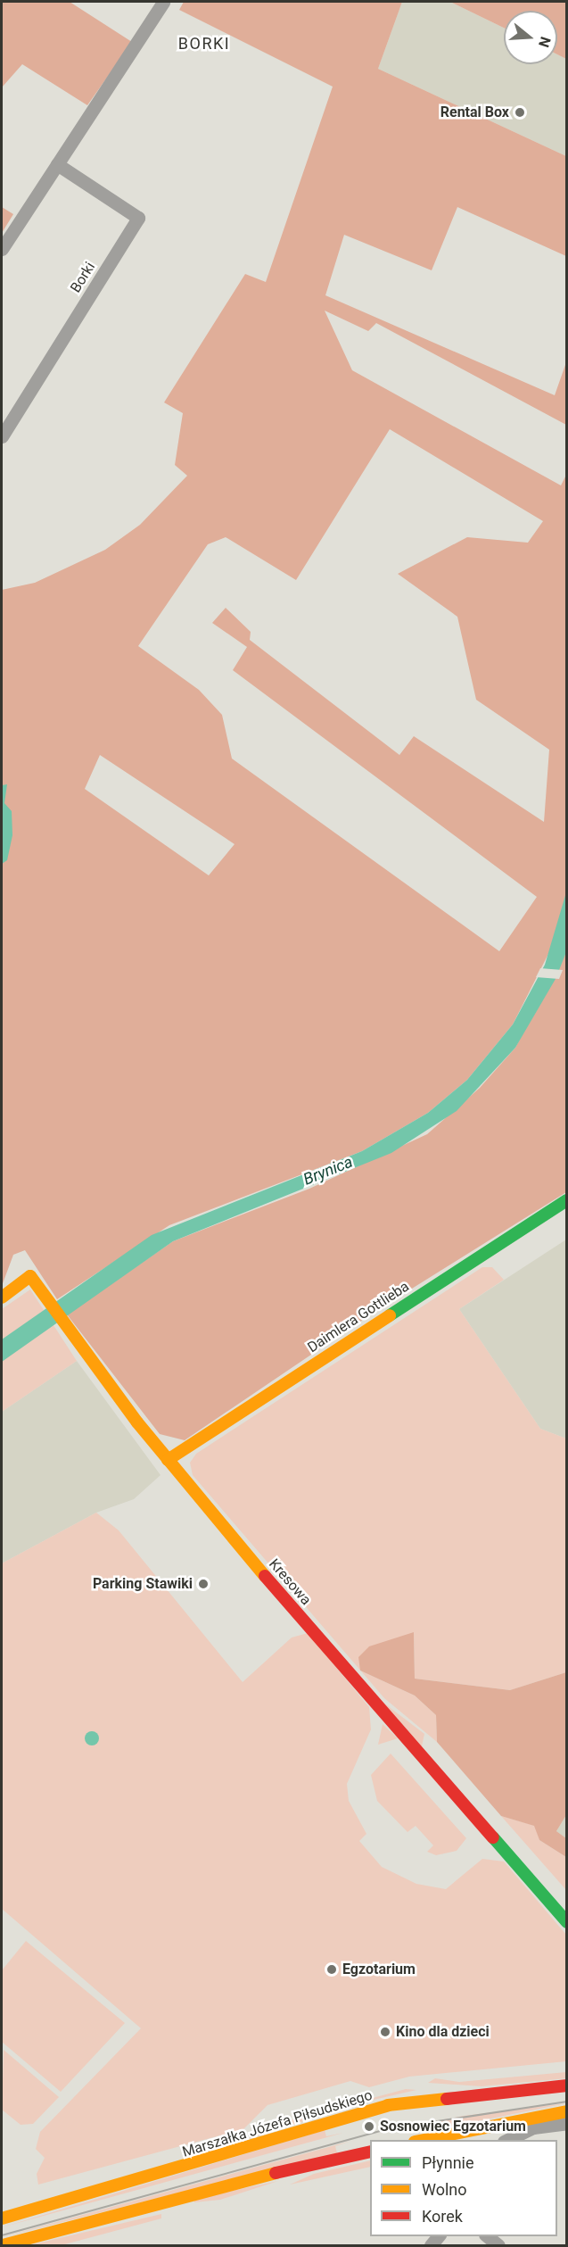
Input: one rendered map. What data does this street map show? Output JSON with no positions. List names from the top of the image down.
{
  "streets": {
    "street": [
      "Borki",
      "Daimlera Gottlieba",
      "Kresowa",
      "Marszałka Józefa Piłsudskiego"
    ]
  },
  "crossings": [
    ["Daimlera Gottlieba", "Kresowa"]
  ],
  "districts": ["BORKI"],
  "water": ["Brynica"],
  "places": [
    "Rental Box",
    "Parking Stawiki",
    "Egzotarium",
    "Kino dla dzieci",
    "Sosnowiec Egzotarium"
  ],
  "legend": ["Płynnie", "Wolno", "Korek"],
  "north": "right"
}
